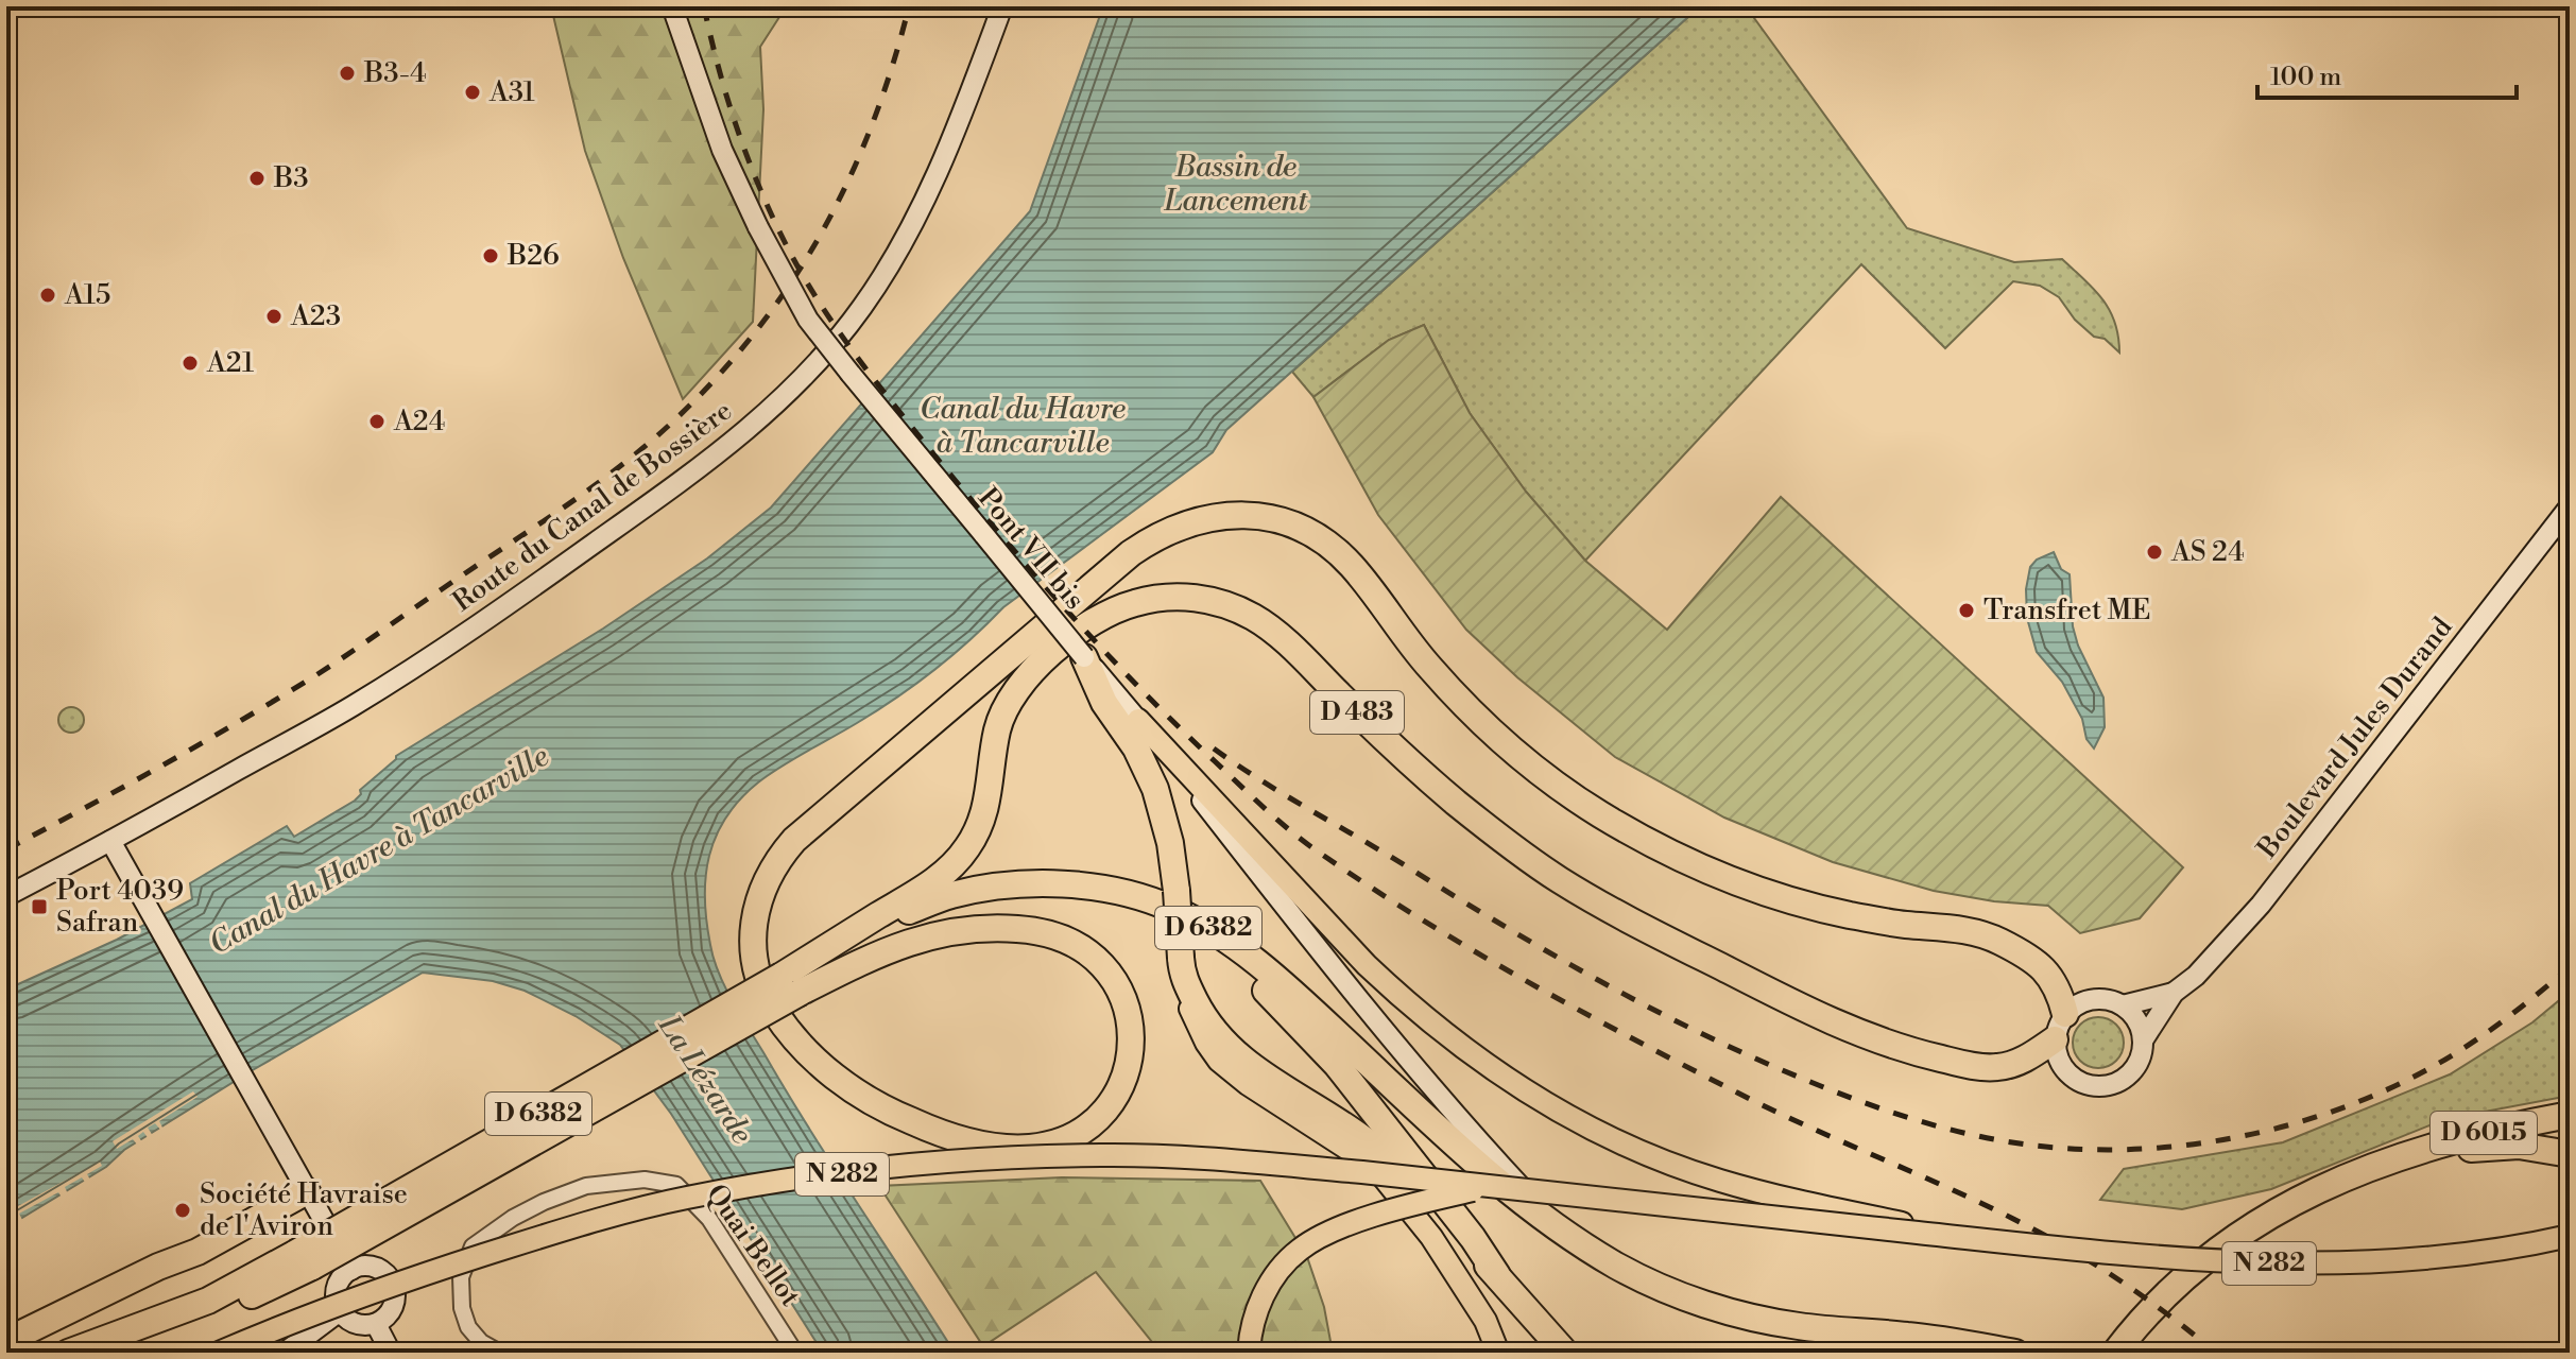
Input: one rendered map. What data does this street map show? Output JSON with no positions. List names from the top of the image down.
{
  "streets": {
    "highway": ["D 483", "D 6382", "D 6015"],
    "main road": [
      "Route du Canal de Bossière",
      "Pont VII bis",
      "Boulevard Jules Durand",
      "N 282"
    ],
    "street": ["Quai Bellot"]
  },
  "crossings": [
    ["Pont VII bis", "D 6382"],
    ["D 483", "D 6382"]
  ],
  "water": ["Bassin de Lancement", "Canal du Havre à Tancarville", "La Lézarde"],
  "places": {
    "other": [
      "B3-4",
      "A31",
      "B3",
      "B26",
      "A15",
      "A23",
      "A21",
      "A24",
      "AS 24",
      "Transfret ME",
      "Société Havraise de l'Aviron"
    ],
    "transit": ["Port 4039 Safran"]
  },
  "scale_bar": "100 m"
}
